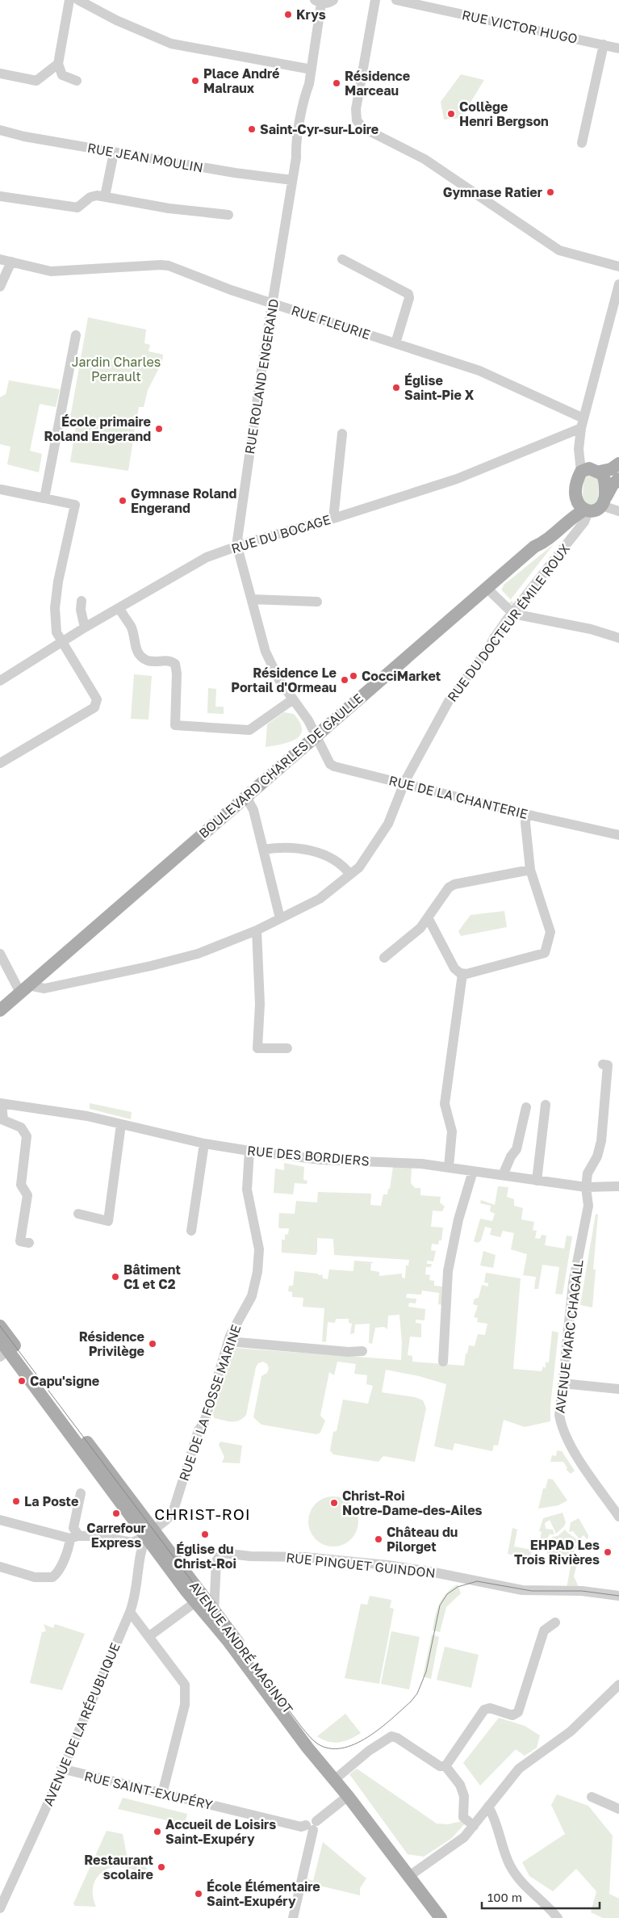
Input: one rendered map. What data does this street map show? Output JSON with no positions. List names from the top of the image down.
{
  "streets": {
    "main road": ["BOULEVARD CHARLES DE GAULLE", "AVENUE ANDRÉ MAGINOT"],
    "street": [
      "RUE VICTOR HUGO",
      "RUE JEAN MOULIN",
      "RUE FLEURIE",
      "RUE ROLAND ENGERAND",
      "RUE DU BOCAGE",
      "RUE DU DOCTEUR ÉMILE ROUX",
      "RUE DE LA CHANTERIE",
      "RUE DES BORDIERS",
      "AVENUE MARC CHAGALL",
      "RUE DE LA FOSSE MARINE",
      "RUE PINGUET GUINDON",
      "AVENUE DE LA RÉPUBLIQUE",
      "RUE SAINT-EXUPÉRY"
    ]
  },
  "crossings": [
    ["RUE JEAN MOULIN", "RUE ROLAND ENGERAND"],
    ["RUE FLEURIE", "RUE ROLAND ENGERAND"],
    ["RUE FLEURIE", "RUE DU BOCAGE"],
    ["RUE ROLAND ENGERAND", "RUE DU BOCAGE"],
    ["RUE ROLAND ENGERAND", "BOULEVARD CHARLES DE GAULLE"],
    ["RUE ROLAND ENGERAND", "RUE DE LA CHANTERIE"],
    ["RUE DU DOCTEUR ÉMILE ROUX", "BOULEVARD CHARLES DE GAULLE"],
    ["RUE DU DOCTEUR ÉMILE ROUX", "RUE DE LA CHANTERIE"],
    ["BOULEVARD CHARLES DE GAULLE", "RUE DE LA CHANTERIE"],
    ["RUE DES BORDIERS", "AVENUE MARC CHAGALL"],
    ["RUE DES BORDIERS", "RUE DE LA FOSSE MARINE"],
    ["RUE DE LA FOSSE MARINE", "AVENUE ANDRÉ MAGINOT"],
    ["RUE DE LA FOSSE MARINE", "AVENUE DE LA RÉPUBLIQUE"],
    ["RUE PINGUET GUINDON", "AVENUE ANDRÉ MAGINOT"],
    ["AVENUE ANDRÉ MAGINOT", "AVENUE DE LA RÉPUBLIQUE"],
    ["AVENUE DE LA RÉPUBLIQUE", "RUE SAINT-EXUPÉRY"]
  ],
  "districts": ["CHRIST-ROI"],
  "parks": ["Jardin Charles Perrault"],
  "places": [
    "Krys",
    "Place André Malraux",
    "Résidence Marceau",
    "Collège Henri Bergson",
    "Saint-Cyr-sur-Loire",
    "Gymnase Ratier",
    "Église Saint-Pie X",
    "École primaire Roland Engerand",
    "Gymnase Roland Engerand",
    "CocciMarket",
    "Résidence Le Portail d'Ormeau",
    "Bâtiment C1 et C2",
    "Résidence Privilège",
    "Capu'signe",
    "La Poste",
    "Christ-Roi Notre-Dame-des-Ailes",
    "Carrefour Express",
    "Église du Christ-Roi",
    "Château du Pilorget",
    "EHPAD Les Trois Rivières",
    "Accueil de Loisirs Saint-Exupéry",
    "Restaurant scolaire",
    "École Élémentaire Saint-Exupéry"
  ],
  "scale_bar": "100 m"
}
